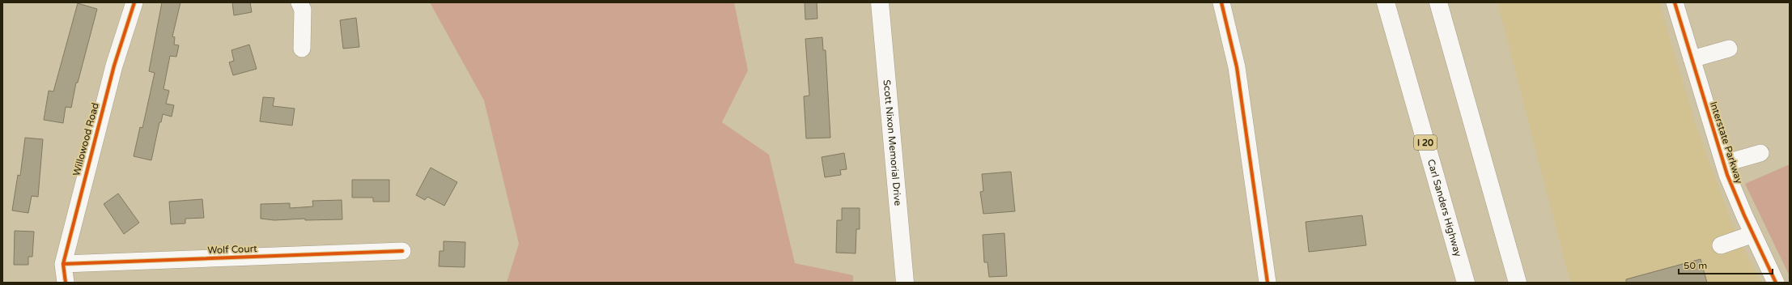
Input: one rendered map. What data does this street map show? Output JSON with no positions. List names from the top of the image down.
{
  "streets": {
    "main road": ["Scott Nixon Memorial Drive", "I 20", "Carl Sanders Highway"],
    "street": ["Willowood Road", "Interstate Parkway", "Wolf Court"]
  },
  "crossings": [
    ["Willowood Road", "Wolf Court"]
  ],
  "scale_bar": "50 m"
}
